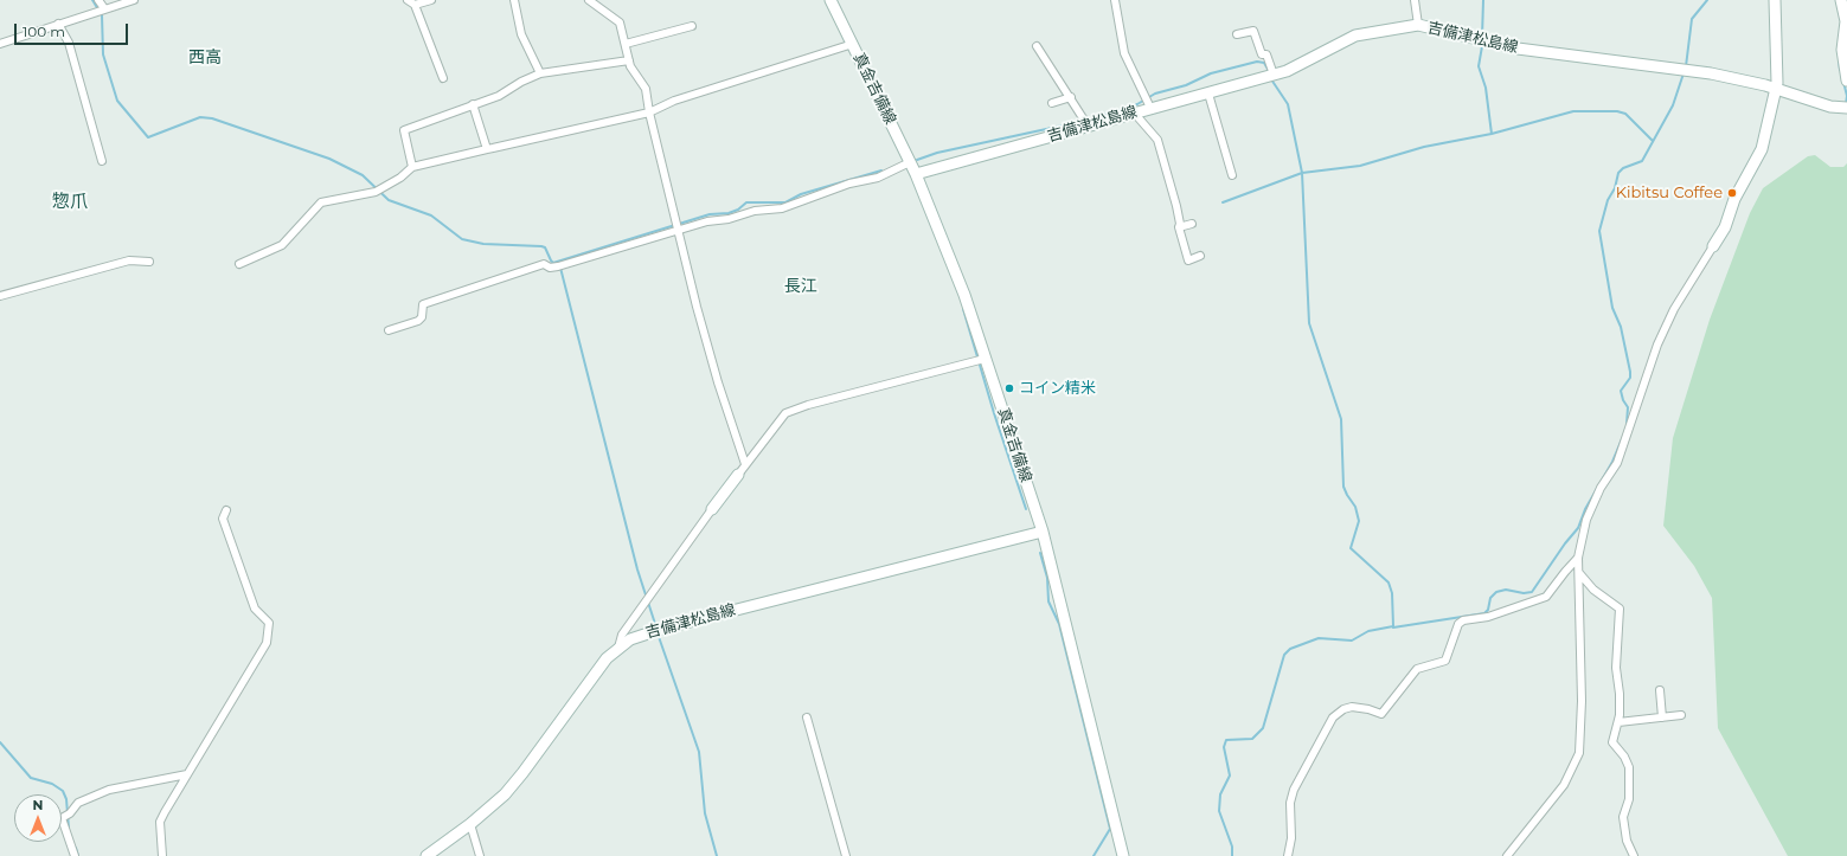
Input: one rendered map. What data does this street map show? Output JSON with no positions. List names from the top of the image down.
{
  "streets": {
    "main road": ["吉備津松島線", "真金吉備線"]
  },
  "crossings": [
    ["吉備津松島線", "真金吉備線"]
  ],
  "districts": ["西高", "惣爪", "長江"],
  "places": ["Kibitsu Coffee", "コイン精米"],
  "scale_bar": "100 m",
  "north": "top"
}
